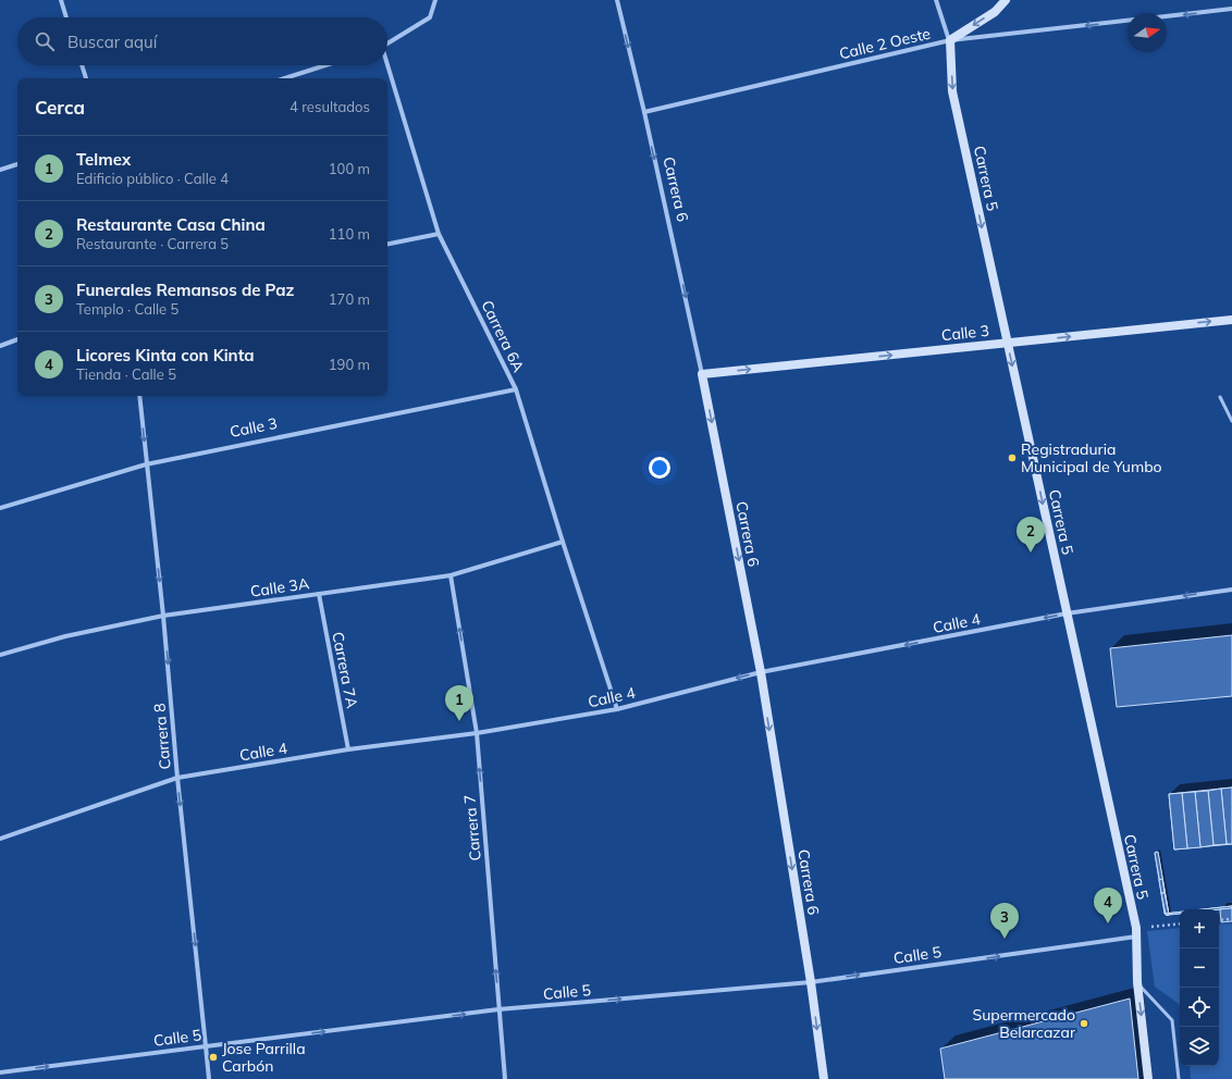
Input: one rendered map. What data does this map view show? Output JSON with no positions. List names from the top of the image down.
{
  "streets": {
    "street": [
      "Calle 2 Oeste",
      "Carrera 5",
      "Carrera 6",
      "Calle 3",
      "Carrera 6A",
      "Calle 3A",
      "Calle 4",
      "Carrera 7A",
      "Carrera 8",
      "Carrera 7",
      "Calle 5"
    ]
  },
  "crossings": [
    ["Calle 2 Oeste", "Carrera 5"],
    ["Calle 2 Oeste", "Carrera 6"],
    ["Carrera 5", "Calle 3"],
    ["Carrera 5", "Calle 4"],
    ["Carrera 5", "Calle 5"],
    ["Carrera 6", "Calle 3"],
    ["Carrera 6", "Calle 4"],
    ["Carrera 6", "Calle 5"],
    ["Calle 3", "Carrera 6A"],
    ["Calle 3", "Carrera 8"],
    ["Carrera 6A", "Calle 3A"],
    ["Carrera 6A", "Calle 4"],
    ["Calle 3A", "Carrera 7A"],
    ["Calle 3A", "Carrera 8"],
    ["Calle 3A", "Carrera 7"],
    ["Calle 4", "Carrera 7A"],
    ["Calle 4", "Carrera 8"],
    ["Calle 4", "Carrera 7"],
    ["Carrera 8", "Calle 5"],
    ["Carrera 7", "Calle 5"]
  ],
  "one_way": [
    "Calle 2 Oeste",
    "Carrera 5",
    "Carrera 6",
    "Calle 3",
    "Calle 4",
    "Carrera 8",
    "Carrera 7",
    "Calle 5"
  ],
  "places": ["Registraduria Municipal de Yumbo", "Supermercado Belarcazar", "Jose Parrilla Carbón"],
  "north": "right",
  "page": {
    "search": "Buscar aquí",
    "heading": ["Cerca", "4 resultados"],
    "list": [
      {
        "mark": "1",
        "name": "Telmex",
        "note": "Edificio público · Calle 4",
        "value": "100 m"
      },
      {
        "mark": "2",
        "name": "Restaurante Casa China",
        "note": "Restaurante · Carrera 5",
        "value": "110 m"
      },
      {
        "mark": "3",
        "name": "Funerales Remansos de Paz",
        "note": "Templo · Calle 5",
        "value": "170 m"
      },
      {
        "mark": "4",
        "name": "Licores Kinta con Kinta",
        "note": "Tienda · Calle 5",
        "value": "190 m"
      }
    ],
    "pins": [
      "2",
      "1",
      "4",
      "3"
    ],
    "map_buttons": ["+", "−"]
  }
}
